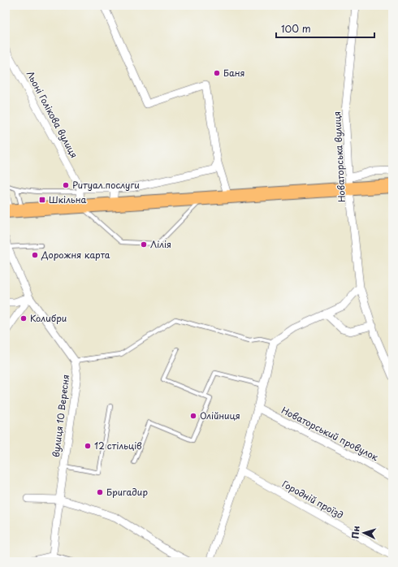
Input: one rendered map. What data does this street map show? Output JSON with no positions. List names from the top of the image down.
{
  "streets": {
    "street": [
      "Льоні Голікова вулиця",
      "Новаторська вулиця",
      "вулиця 10 Вересня",
      "Новаторський провулок",
      "Городній проїзд"
    ]
  },
  "places": {
    "other": [
      "Баня",
      "Ритуал.послуги",
      "Лілія",
      "Дорожня карта",
      "Колибри",
      "Олійниця",
      "12 стільців",
      "Бригадир"
    ],
    "transit": ["Шкільна"]
  },
  "scale_bar": "100 m",
  "north": "left"
}
